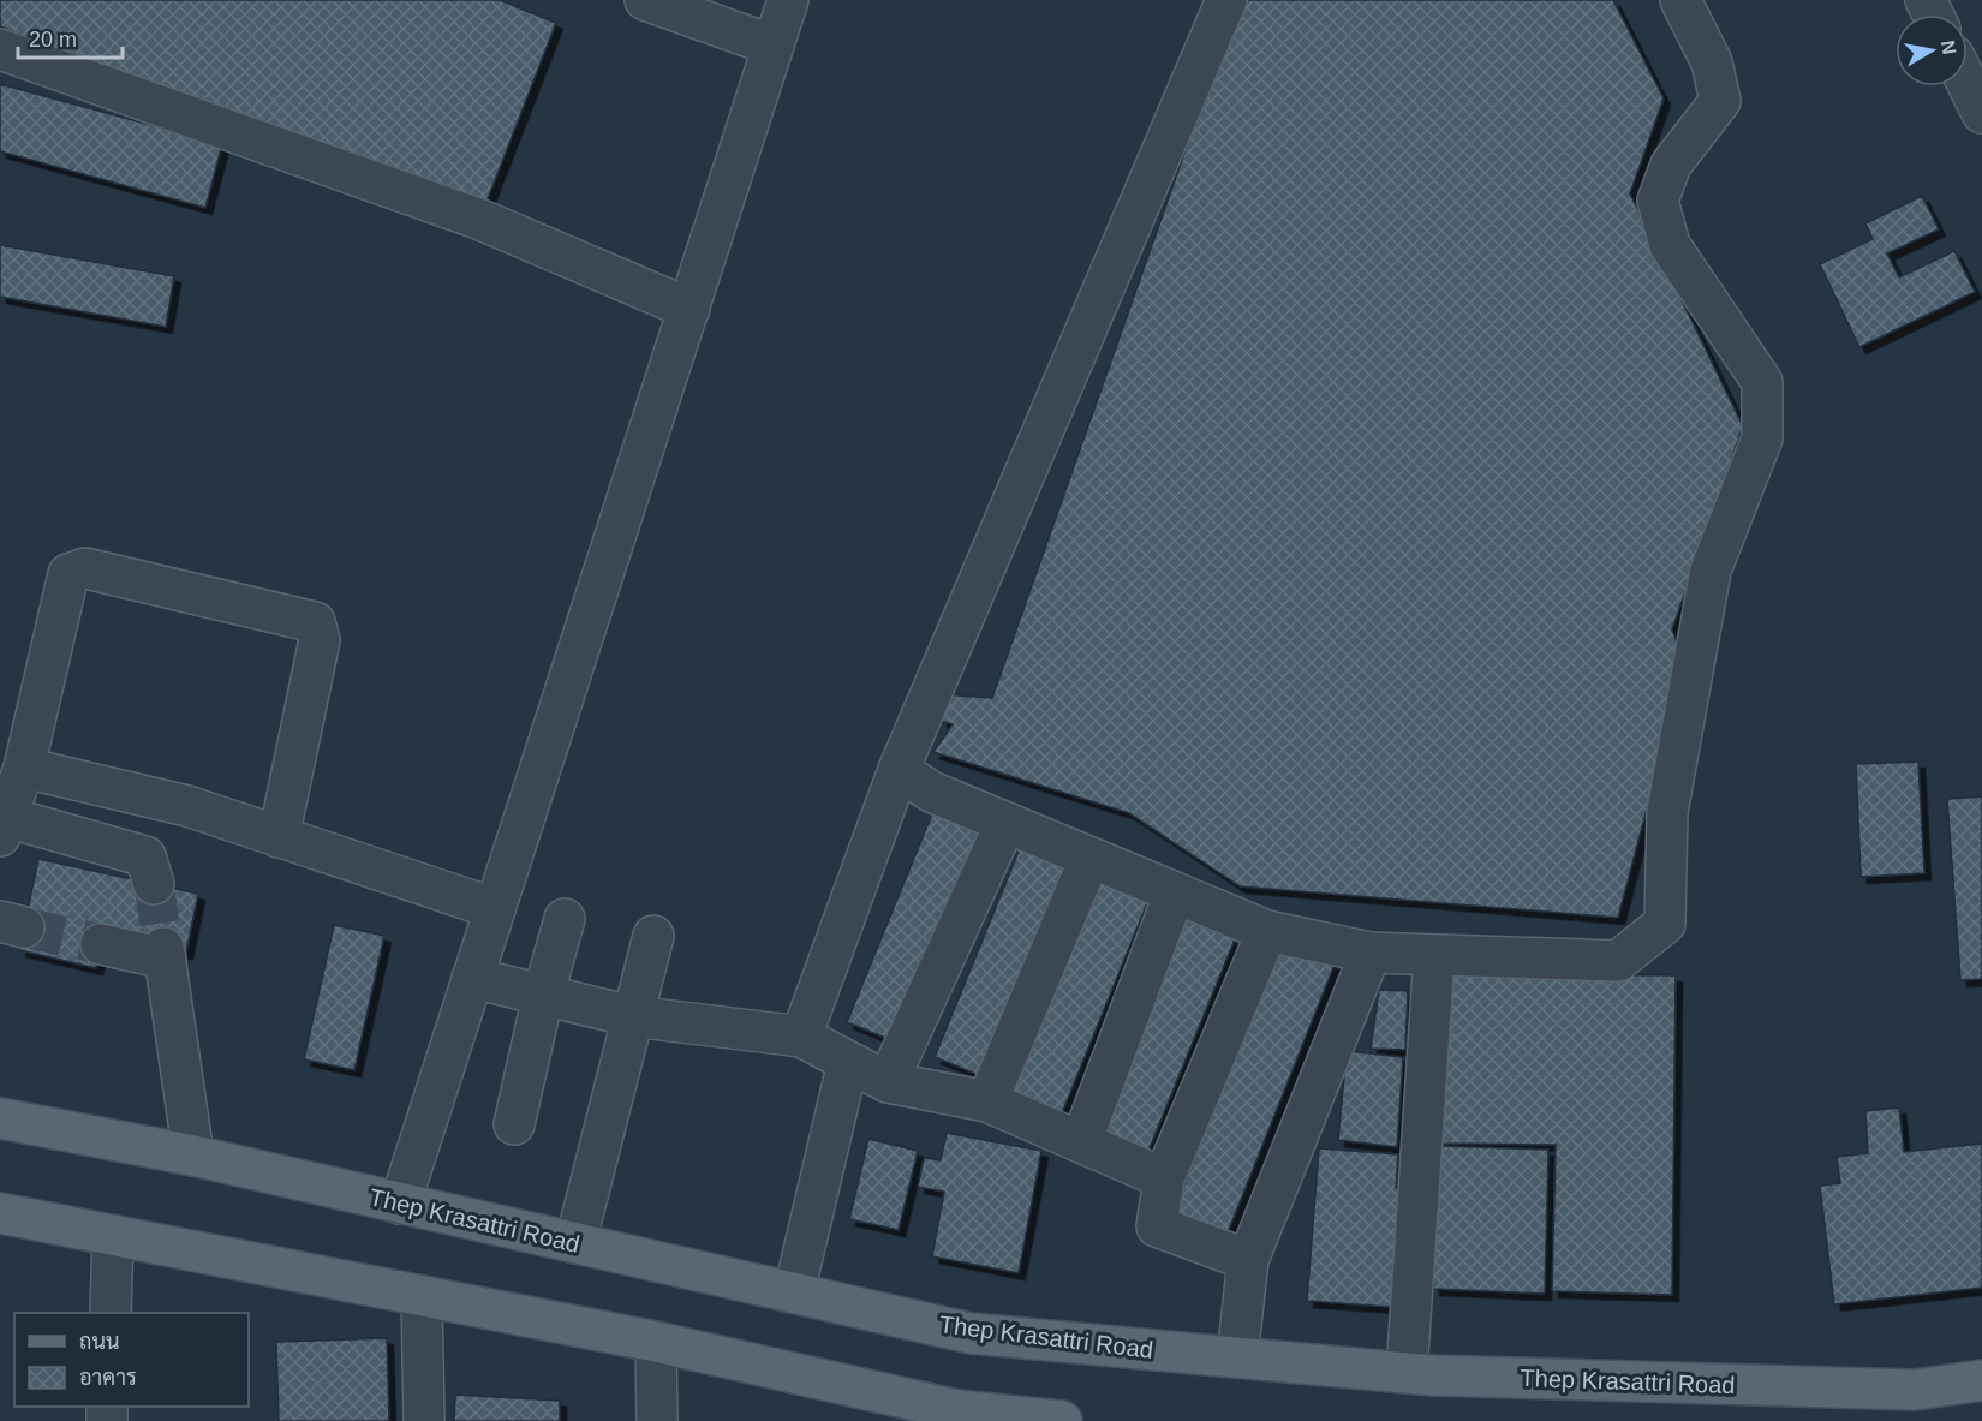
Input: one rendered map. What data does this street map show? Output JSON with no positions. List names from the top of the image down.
{
  "streets": {
    "main road": ["Thep Krasattri Road"]
  },
  "legend": ["ถนน", "อาคาร"],
  "scale_bar": "20 m",
  "north": "right"
}
